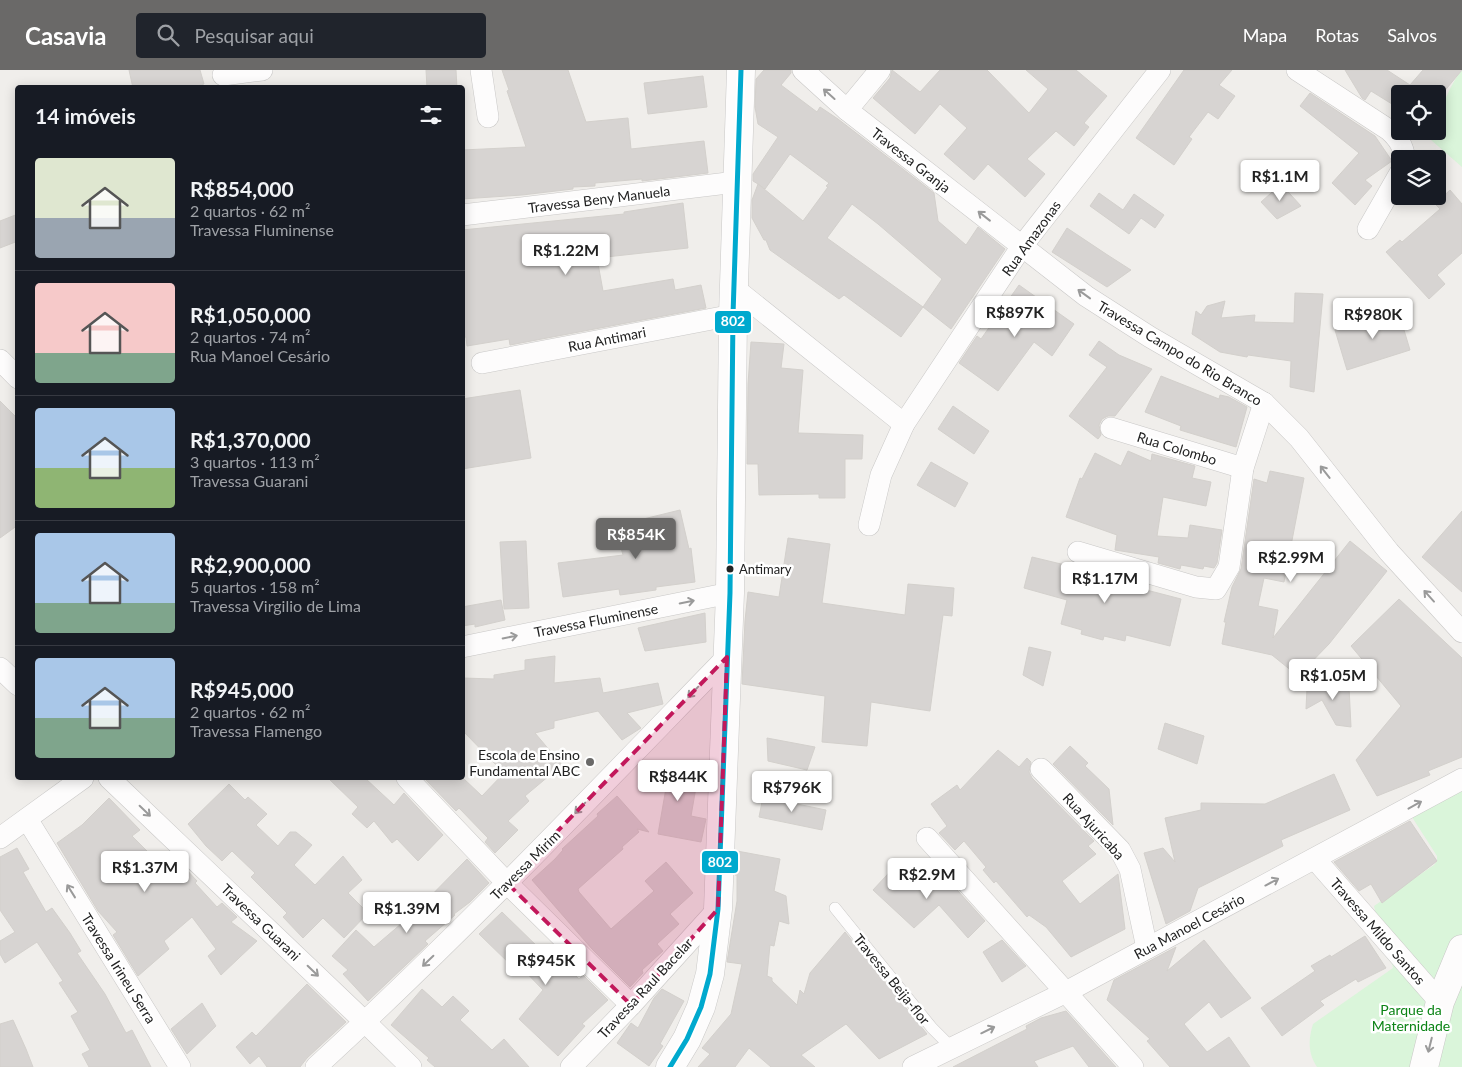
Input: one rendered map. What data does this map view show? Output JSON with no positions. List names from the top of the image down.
{
  "streets": {
    "street": [
      "Travessa Granja",
      "Travessa Beny Manuela",
      "Rua Amazonas",
      "Rua Antimari",
      "Travessa Campo do Rio Branco",
      "Rua Colombo",
      "Travessa Fluminense",
      "Rua Ajuricaba",
      "Travessa Mirim",
      "Travessa Guarani",
      "Rua Manoel Cesário",
      "Travessa Mildo Santos",
      "Travessa Irineu Serra",
      "Travessa Raul Bacelar"
    ],
    "lane": ["Travessa Beija-flor"]
  },
  "crossings": [
    ["Travessa Granja", "Rua Amazonas"],
    ["Travessa Granja", "Travessa Campo do Rio Branco"],
    ["Rua Amazonas", "Travessa Campo do Rio Branco"],
    ["Rua Ajuricaba", "Rua Manoel Cesário"],
    ["Travessa Mirim", "Travessa Guarani"],
    ["Rua Manoel Cesário", "Travessa Mildo Santos"],
    ["Rua Manoel Cesário", "Travessa Beija-flor"]
  ],
  "one_way": [
    "Travessa Granja",
    "Travessa Campo do Rio Branco",
    "Travessa Fluminense",
    "Travessa Mirim",
    "Travessa Guarani",
    "Rua Manoel Cesário",
    "Travessa Irineu Serra"
  ],
  "parks": ["Parque da Maternidade"],
  "places": ["Antimary", "Escola de Ensino Fundamental ABC"],
  "lines": ["transit line 802"],
  "page": {
    "header": "Casavia",
    "search": "Pesquisar aqui",
    "nav": ["Mapa", "Rotas", "Salvos"],
    "heading": "14 imóveis",
    "list": [
      {
        "name": "R$854,000",
        "note": "2 quartos · 62 m² · Travessa Fluminense"
      },
      {
        "name": "R$1,050,000",
        "note": "2 quartos · 74 m² · Rua Manoel Cesário"
      },
      {
        "name": "R$1,370,000",
        "note": "3 quartos · 113 m² · Travessa Guarani"
      },
      {
        "name": "R$2,900,000",
        "note": "5 quartos · 158 m² · Travessa Virgilio de Lima"
      },
      {
        "name": "R$945,000",
        "note": "2 quartos · 62 m² · Travessa Flamengo"
      }
    ],
    "price": [
      "R$1.1M",
      "R$1.22M",
      "R$897K",
      "R$980K",
      "R$854K",
      "R$2.99M",
      "R$1.17M",
      "R$1.05M",
      "R$844K",
      "R$796K",
      "R$1.37M",
      "R$2.9M",
      "R$1.39M",
      "R$945K"
    ]
  }
}
